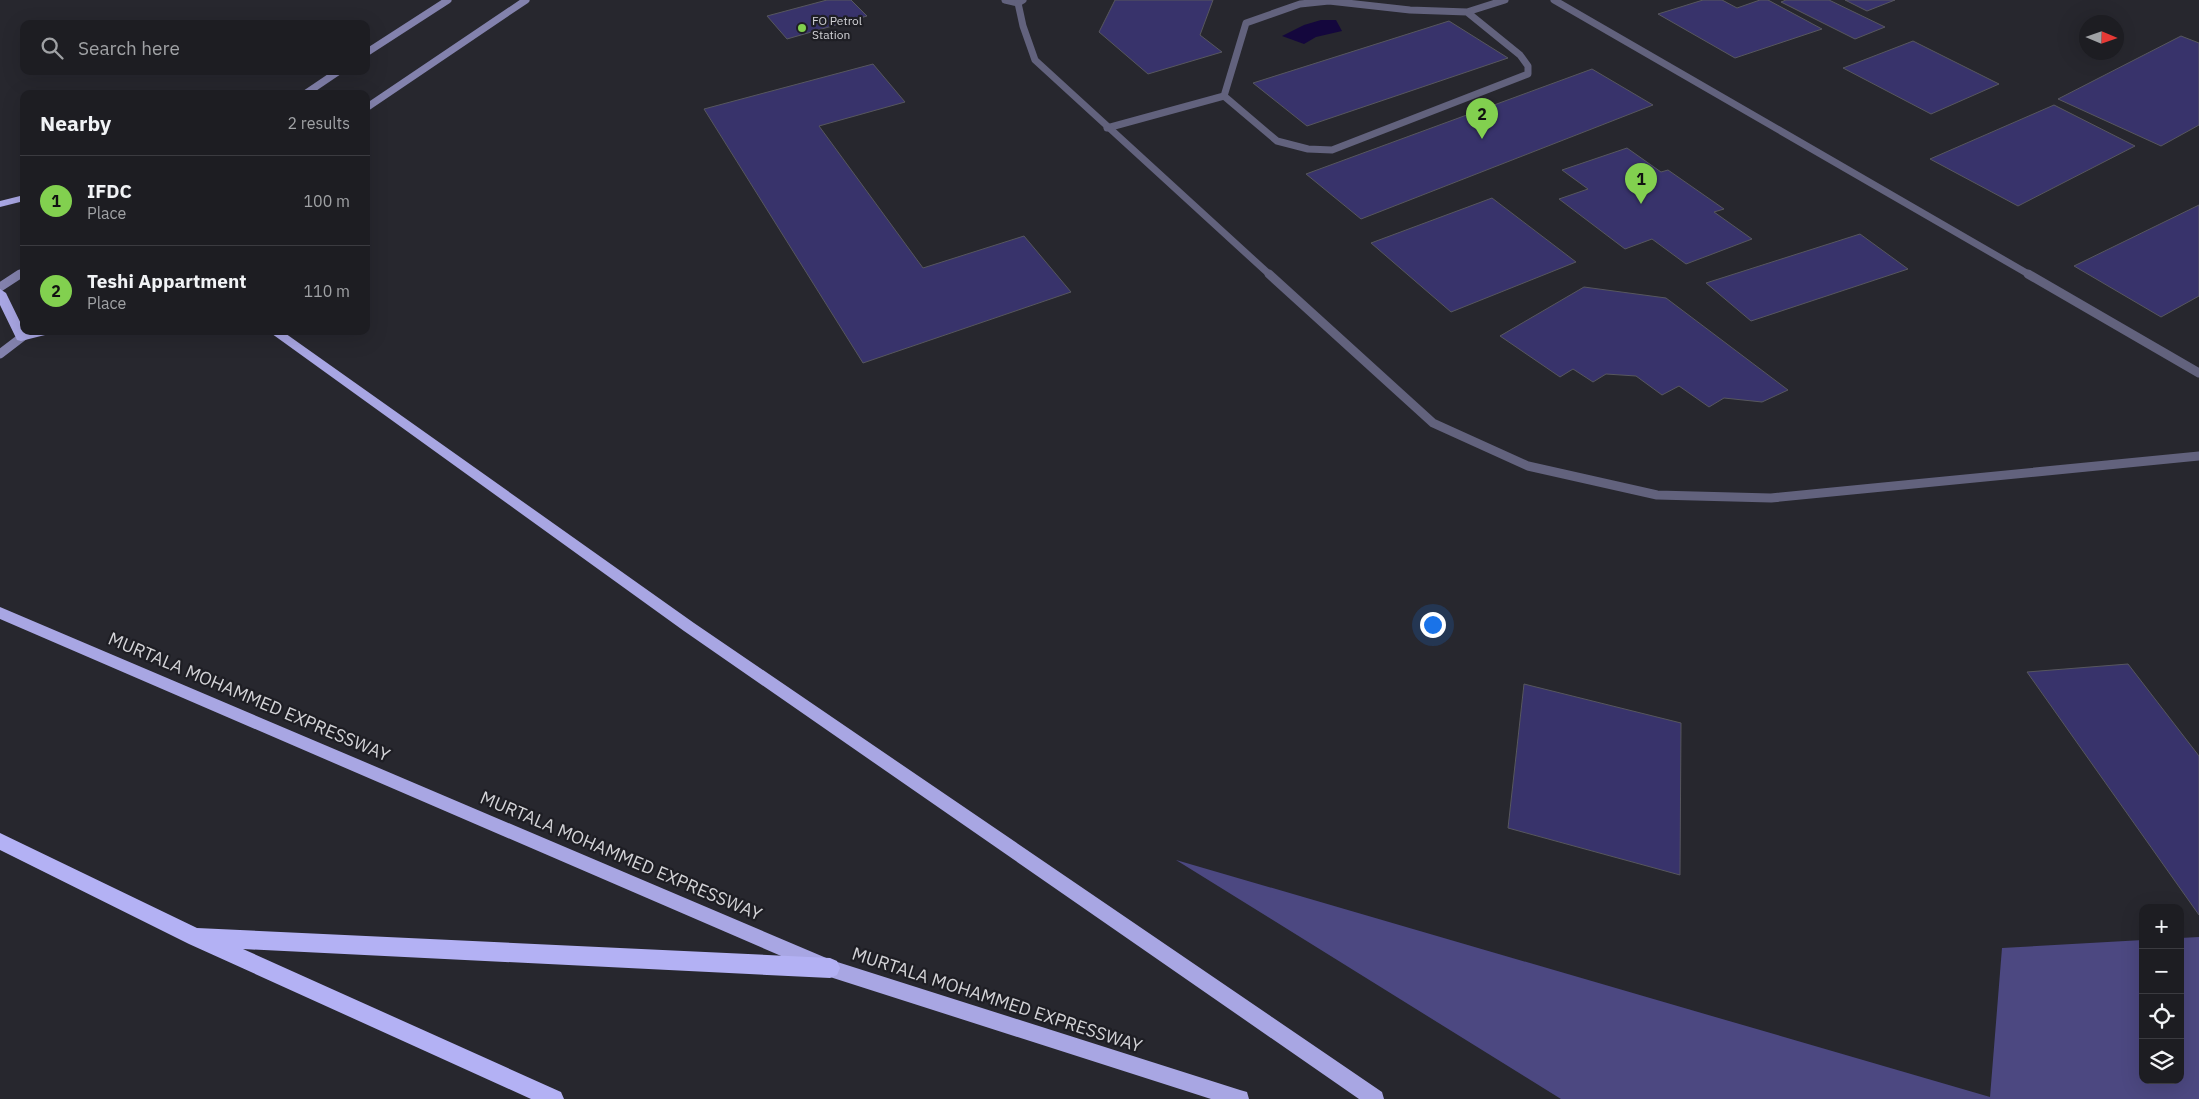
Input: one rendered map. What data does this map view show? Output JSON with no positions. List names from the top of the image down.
{
  "streets": {
    "highway": ["MURTALA MOHAMMED EXPRESSWAY"]
  },
  "places": ["FO Petrol Station"],
  "north": "right",
  "page": {
    "search": "Search here",
    "heading": ["Nearby", "2 results"],
    "pins": ["2", "1"],
    "list": [
      {
        "mark": "1",
        "name": "IFDC",
        "note": "Place",
        "value": "100 m"
      },
      {
        "mark": "2",
        "name": "Teshi Appartment",
        "note": "Place",
        "value": "110 m"
      }
    ],
    "map_buttons": ["+", "−"]
  }
}
